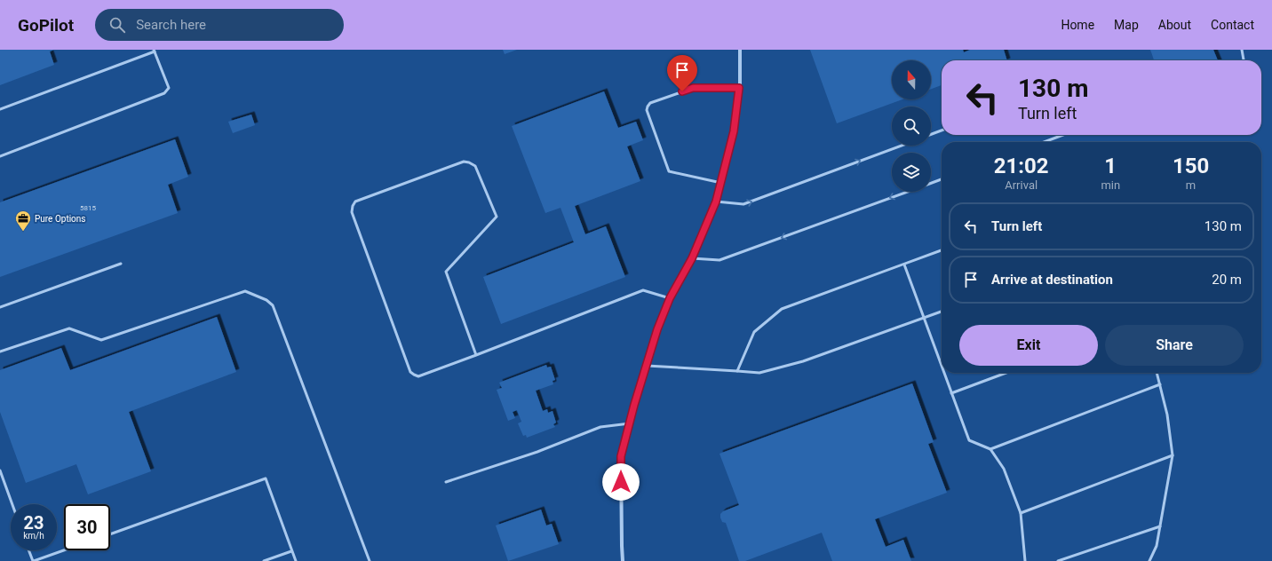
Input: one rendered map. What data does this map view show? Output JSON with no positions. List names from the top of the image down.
{
  "places": {
    "office": ["Pure Options"]
  },
  "house_numbers": ["5815"],
  "north": "top",
  "page": {
    "header": "GoPilot",
    "search": "Search here",
    "nav": [
      "Home",
      "Map",
      "About",
      "Contact"
    ],
    "turn": ["130 m", "Turn left"],
    "eta": [
      "21:02",
      "Arrival",
      "1",
      "min",
      "150",
      "m"
    ],
    "list": [
      {
        "name": "Turn left",
        "value": "130 m"
      },
      {
        "name": "Arrive at destination",
        "value": "20 m"
      }
    ],
    "buttons": ["Exit", "Share"],
    "speed": "23 km/h",
    "limit": "30"
  }
}
